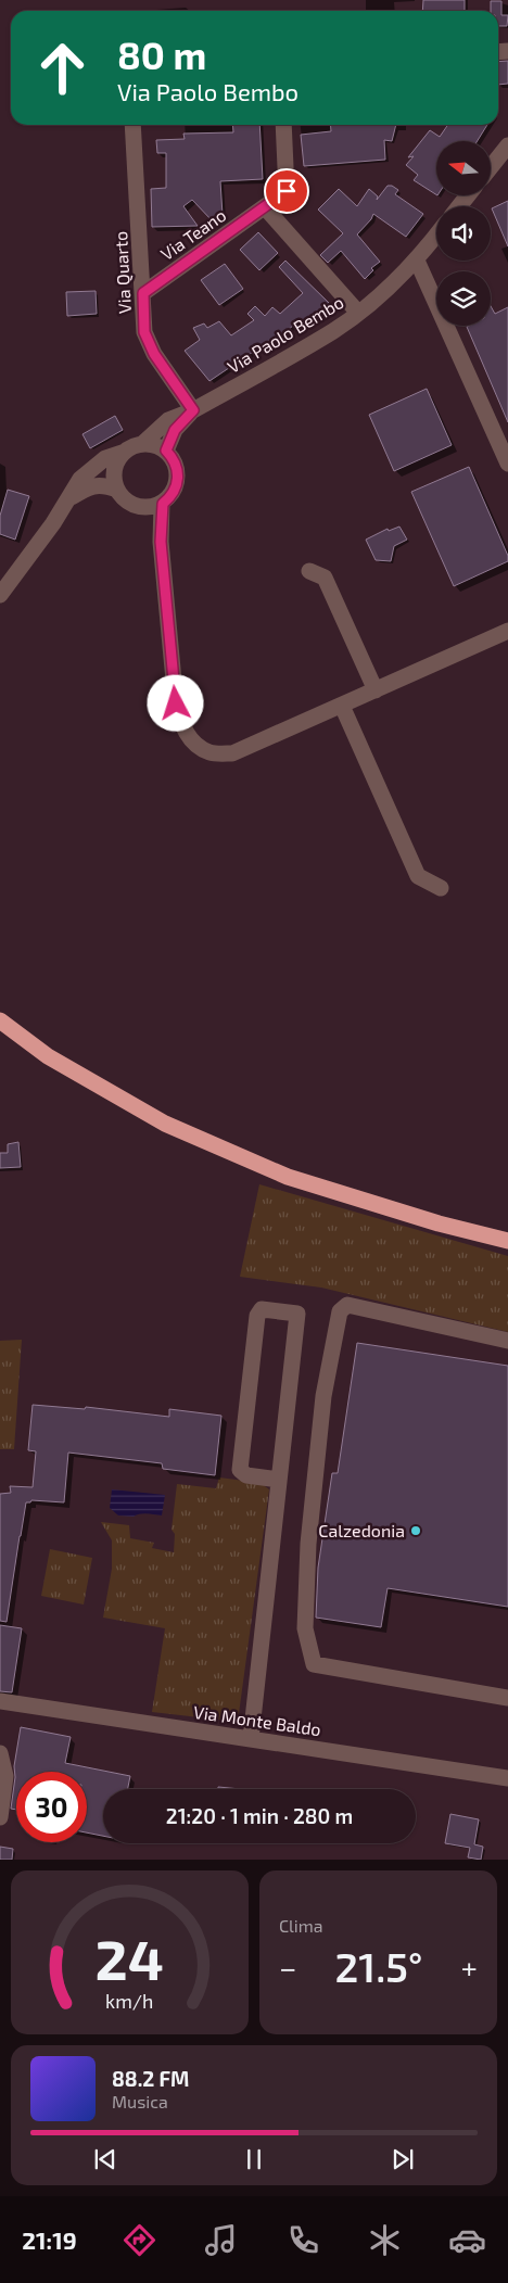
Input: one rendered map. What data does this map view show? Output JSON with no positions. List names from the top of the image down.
{
  "streets": {
    "street": [
      "Via Teano",
      "Via Quarto",
      "Via Paolo Bembo",
      "Via Monte Baldo"
    ]
  },
  "crossings": [
    ["Via Teano", "Via Quarto"],
    ["Via Quarto", "Via Paolo Bembo"]
  ],
  "places": ["Calzedonia"],
  "north": "left",
  "page": {
    "turn": ["80 m", "Via Paolo Bembo"],
    "limit": "30",
    "trip": "21:20 · 1 min · 280 m",
    "tile": "Clima",
    "heat": ["−", "21.5°", "+"],
    "song": ["88.2 FM", "Musica"],
    "tabs": "21:19",
    "gauge": ["24", "km/h"]
  }
}
